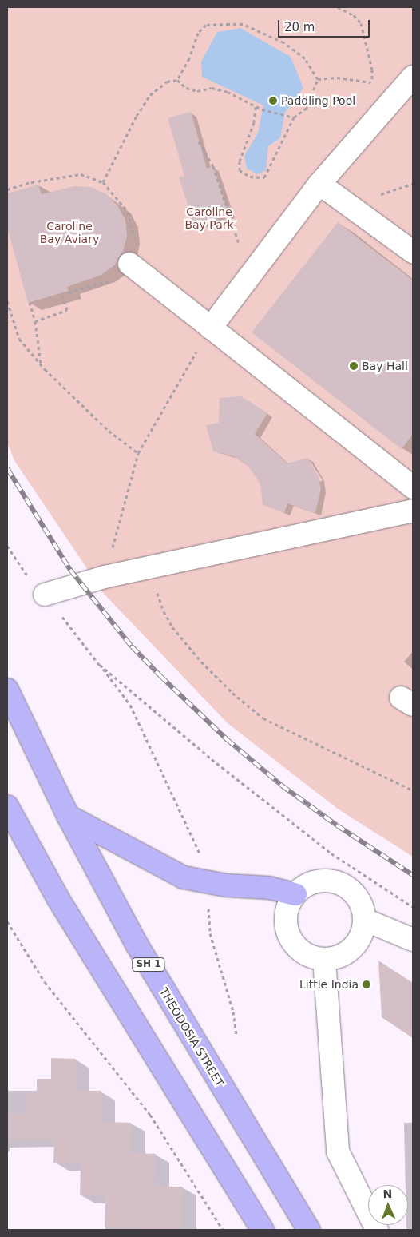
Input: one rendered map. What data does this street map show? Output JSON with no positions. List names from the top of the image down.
{
  "streets": {
    "highway": ["SH 1", "THEODOSIA STREET"]
  },
  "parks": ["Caroline Bay Park", "Caroline Bay Aviary"],
  "places": ["Paddling Pool", "Bay Hall", "Little India"],
  "scale_bar": "20 m",
  "north": "top"
}
